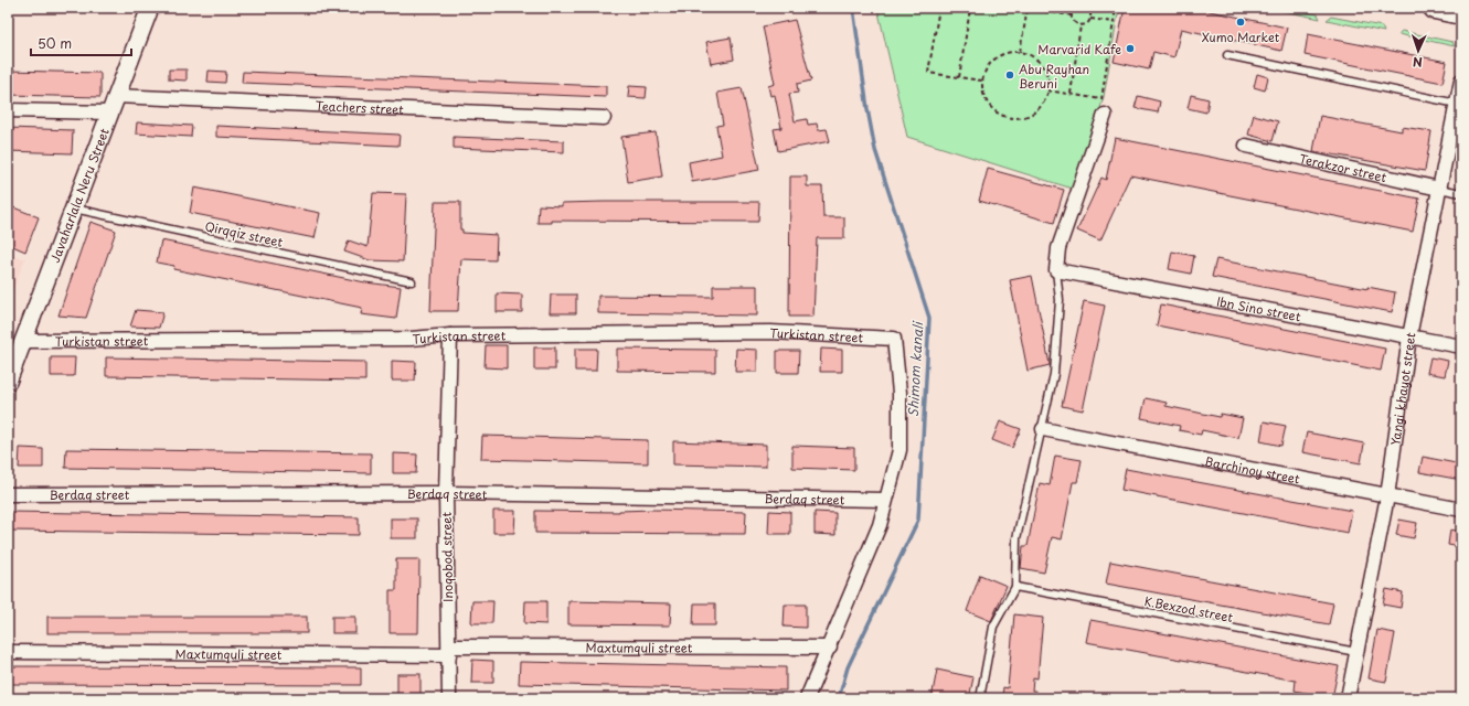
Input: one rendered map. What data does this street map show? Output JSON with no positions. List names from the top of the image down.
{
  "streets": {
    "street": [
      "Teachers street",
      "Terakzor street",
      "Javaharlala Neru Street",
      "Ibn Sino street",
      "Turkistan street",
      "Yangi khayot street",
      "Barchinoy street",
      "Berdaq street",
      "Inoqobod street",
      "Maxtumquli street"
    ],
    "lane": ["Qirqqiz street", "K.Bexzod street"]
  },
  "crossings": [
    ["Teachers street", "Javaharlala Neru Street"],
    ["Terakzor street", "Yangi khayot street"],
    ["Javaharlala Neru Street", "Qirqqiz street"],
    ["Javaharlala Neru Street", "Turkistan street"],
    ["Ibn Sino street", "Yangi khayot street"],
    ["Turkistan street", "Berdaq street"],
    ["Turkistan street", "Inoqobod street"],
    ["Yangi khayot street", "Barchinoy street"],
    ["Yangi khayot street", "K.Bexzod street"],
    ["Berdaq street", "Inoqobod street"],
    ["Inoqobod street", "Maxtumquli street"]
  ],
  "water": ["Shimom kanali"],
  "places": ["Xumo Market", "Marvarid Kafe", "Abu Rayhan Beruni"],
  "scale_bar": "50 m",
  "north": "bottom"
}
